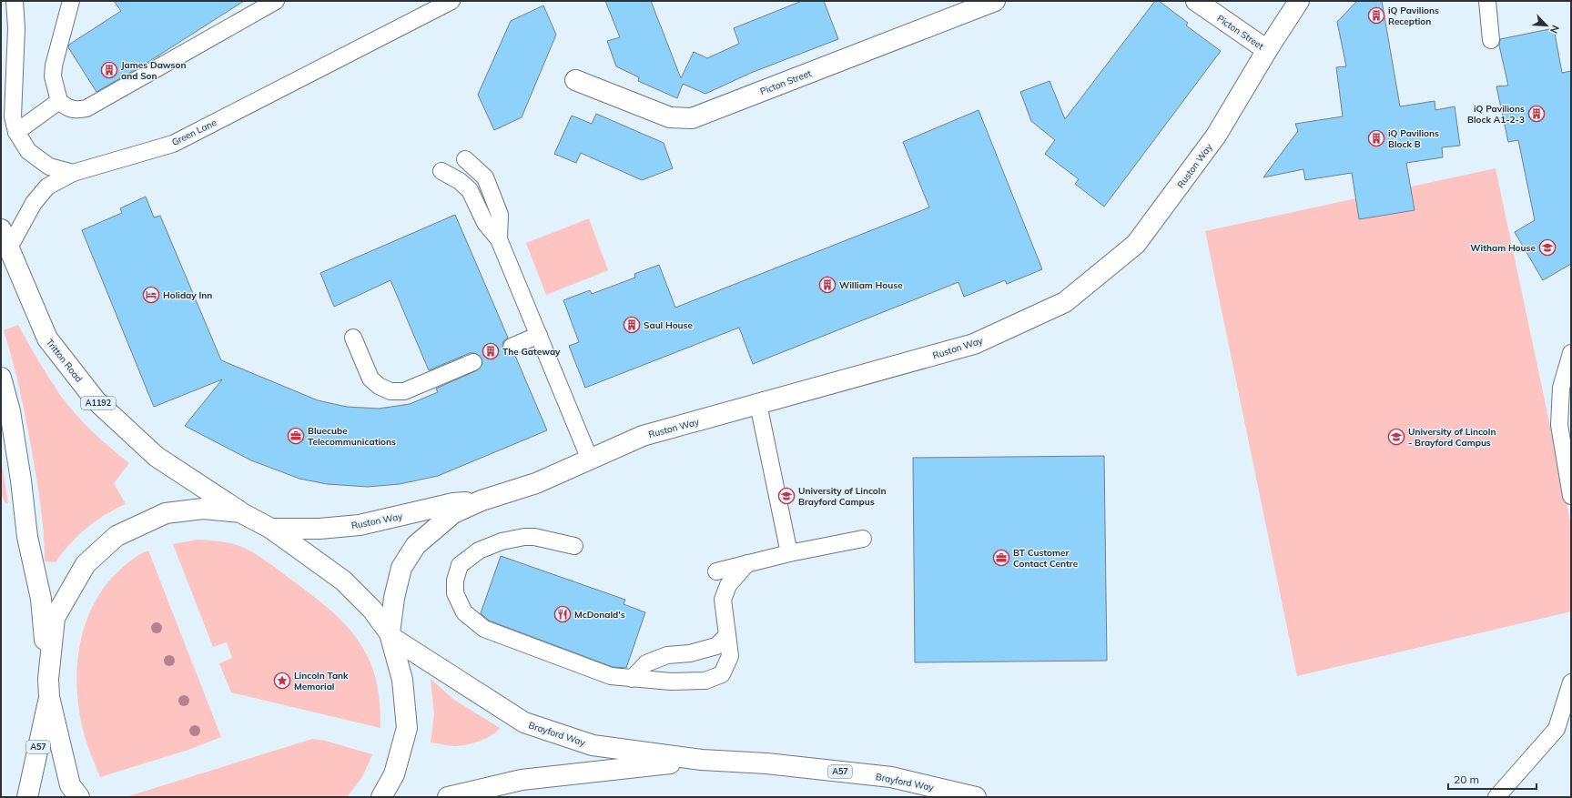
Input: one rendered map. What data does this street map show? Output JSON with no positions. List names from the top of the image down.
{
  "streets": {
    "main road": [
      "Picton Street",
      "Ruston Way",
      "Tritton Road",
      "A1192",
      "Brayford Way",
      "A57"
    ],
    "lane": ["Green Lane"]
  },
  "crossings": [
    ["Picton Street", "Ruston Way"],
    ["Green Lane", "Tritton Road"],
    ["Ruston Way", "Tritton Road"],
    ["Ruston Way", "Brayford Way"],
    ["Tritton Road", "Brayford Way"]
  ],
  "places": {
    "building": [
      "iQ Pavilions Reception",
      "James Dawson and Son",
      "iQ Pavilions Block A1-2-3",
      "iQ Pavilions Block B",
      "William House",
      "Saul House",
      "The Gateway"
    ],
    "school or university": ["Witham House", "University of Lincoln - Brayford Campus", "University of Lincoln Brayford Campus"],
    "hotel": ["Holiday Inn"],
    "office": ["Bluecube Telecommunications", "BT Customer Contact Centre"],
    "restaurant": ["McDonald's"],
    "place": ["Lincoln Tank Memorial"]
  },
  "scale_bar": "20 m",
  "north": "bottom right"
}
